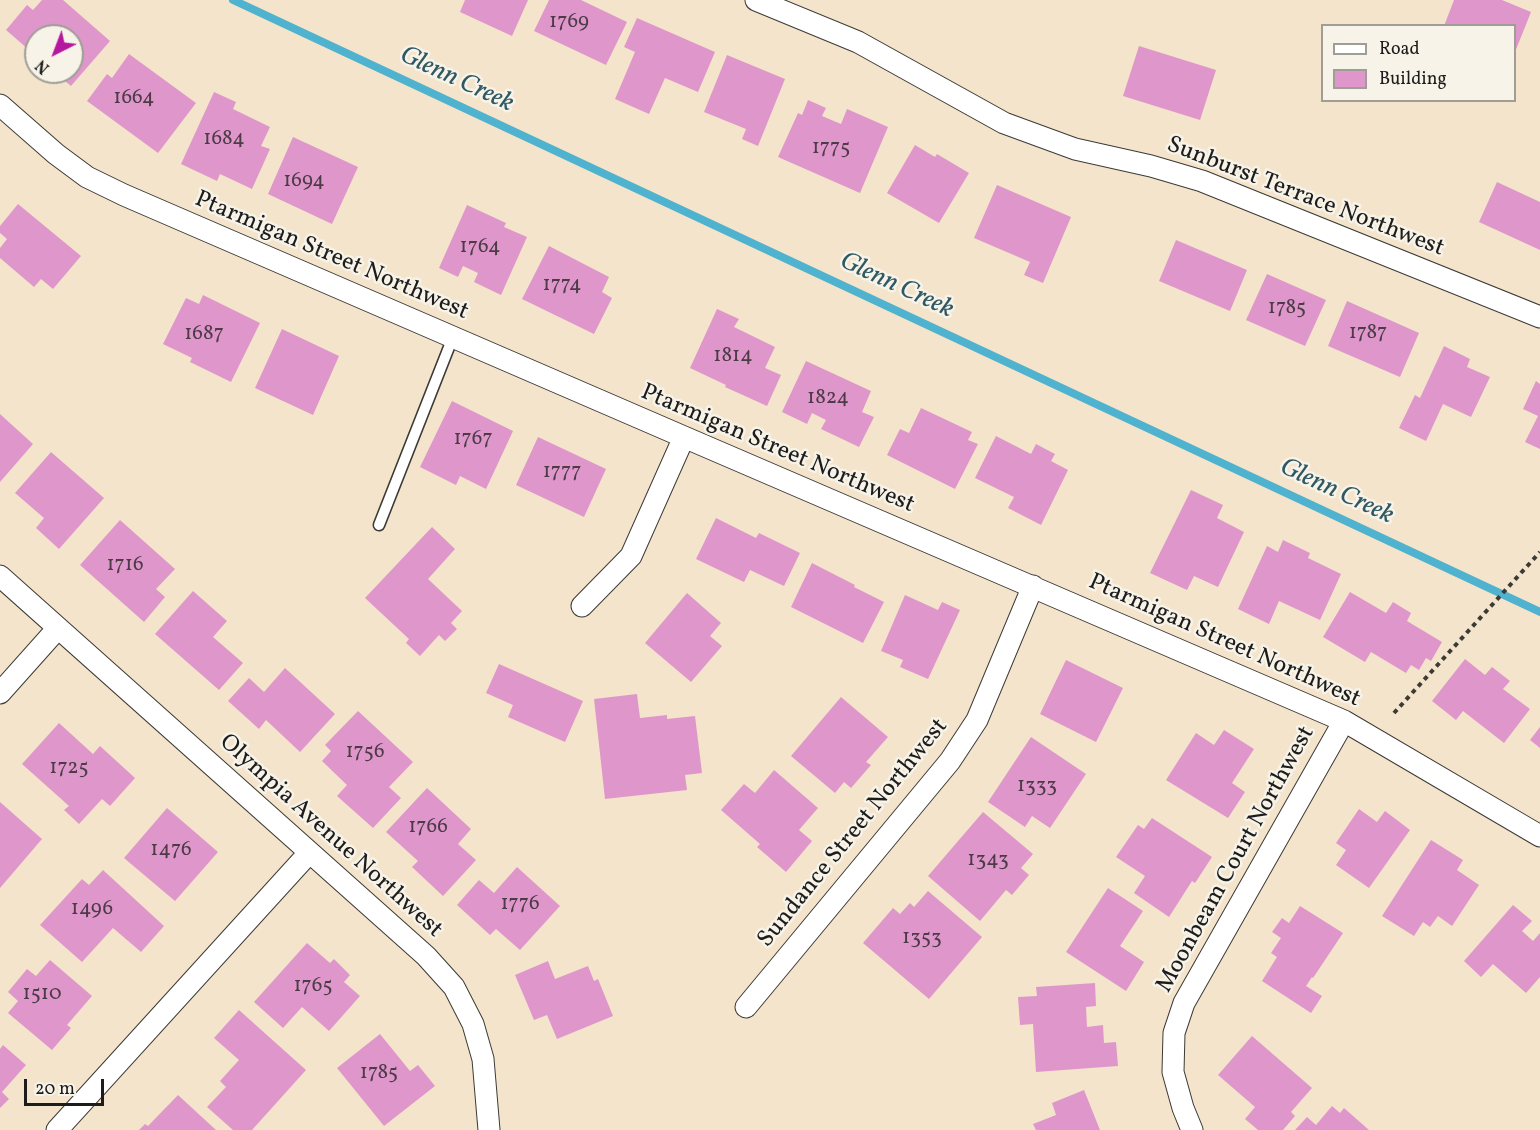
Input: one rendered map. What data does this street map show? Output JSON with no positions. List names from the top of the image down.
{
  "streets": {
    "street": [
      "Sunburst Terrace Northwest",
      "Ptarmigan Street Northwest",
      "Sundance Street Northwest",
      "Olympia Avenue Northwest",
      "Moonbeam Court Northwest"
    ]
  },
  "crossings": [
    ["Ptarmigan Street Northwest", "Sundance Street Northwest"],
    ["Ptarmigan Street Northwest", "Moonbeam Court Northwest"]
  ],
  "water": ["Glenn Creek"],
  "house_numbers": [
    "1769",
    "1664",
    "1684",
    "1775",
    "1694",
    "1764",
    "1774",
    "1785",
    "1787",
    "1687",
    "1814",
    "1824",
    "1767",
    "1777",
    "1716",
    "1756",
    "1725",
    "1333",
    "1766",
    "1476",
    "1343",
    "1776",
    "1496",
    "1353",
    "1765",
    "1510",
    "1785"
  ],
  "legend": ["Road", "Building"],
  "scale_bar": "20 m",
  "north": "bottom left"
}
